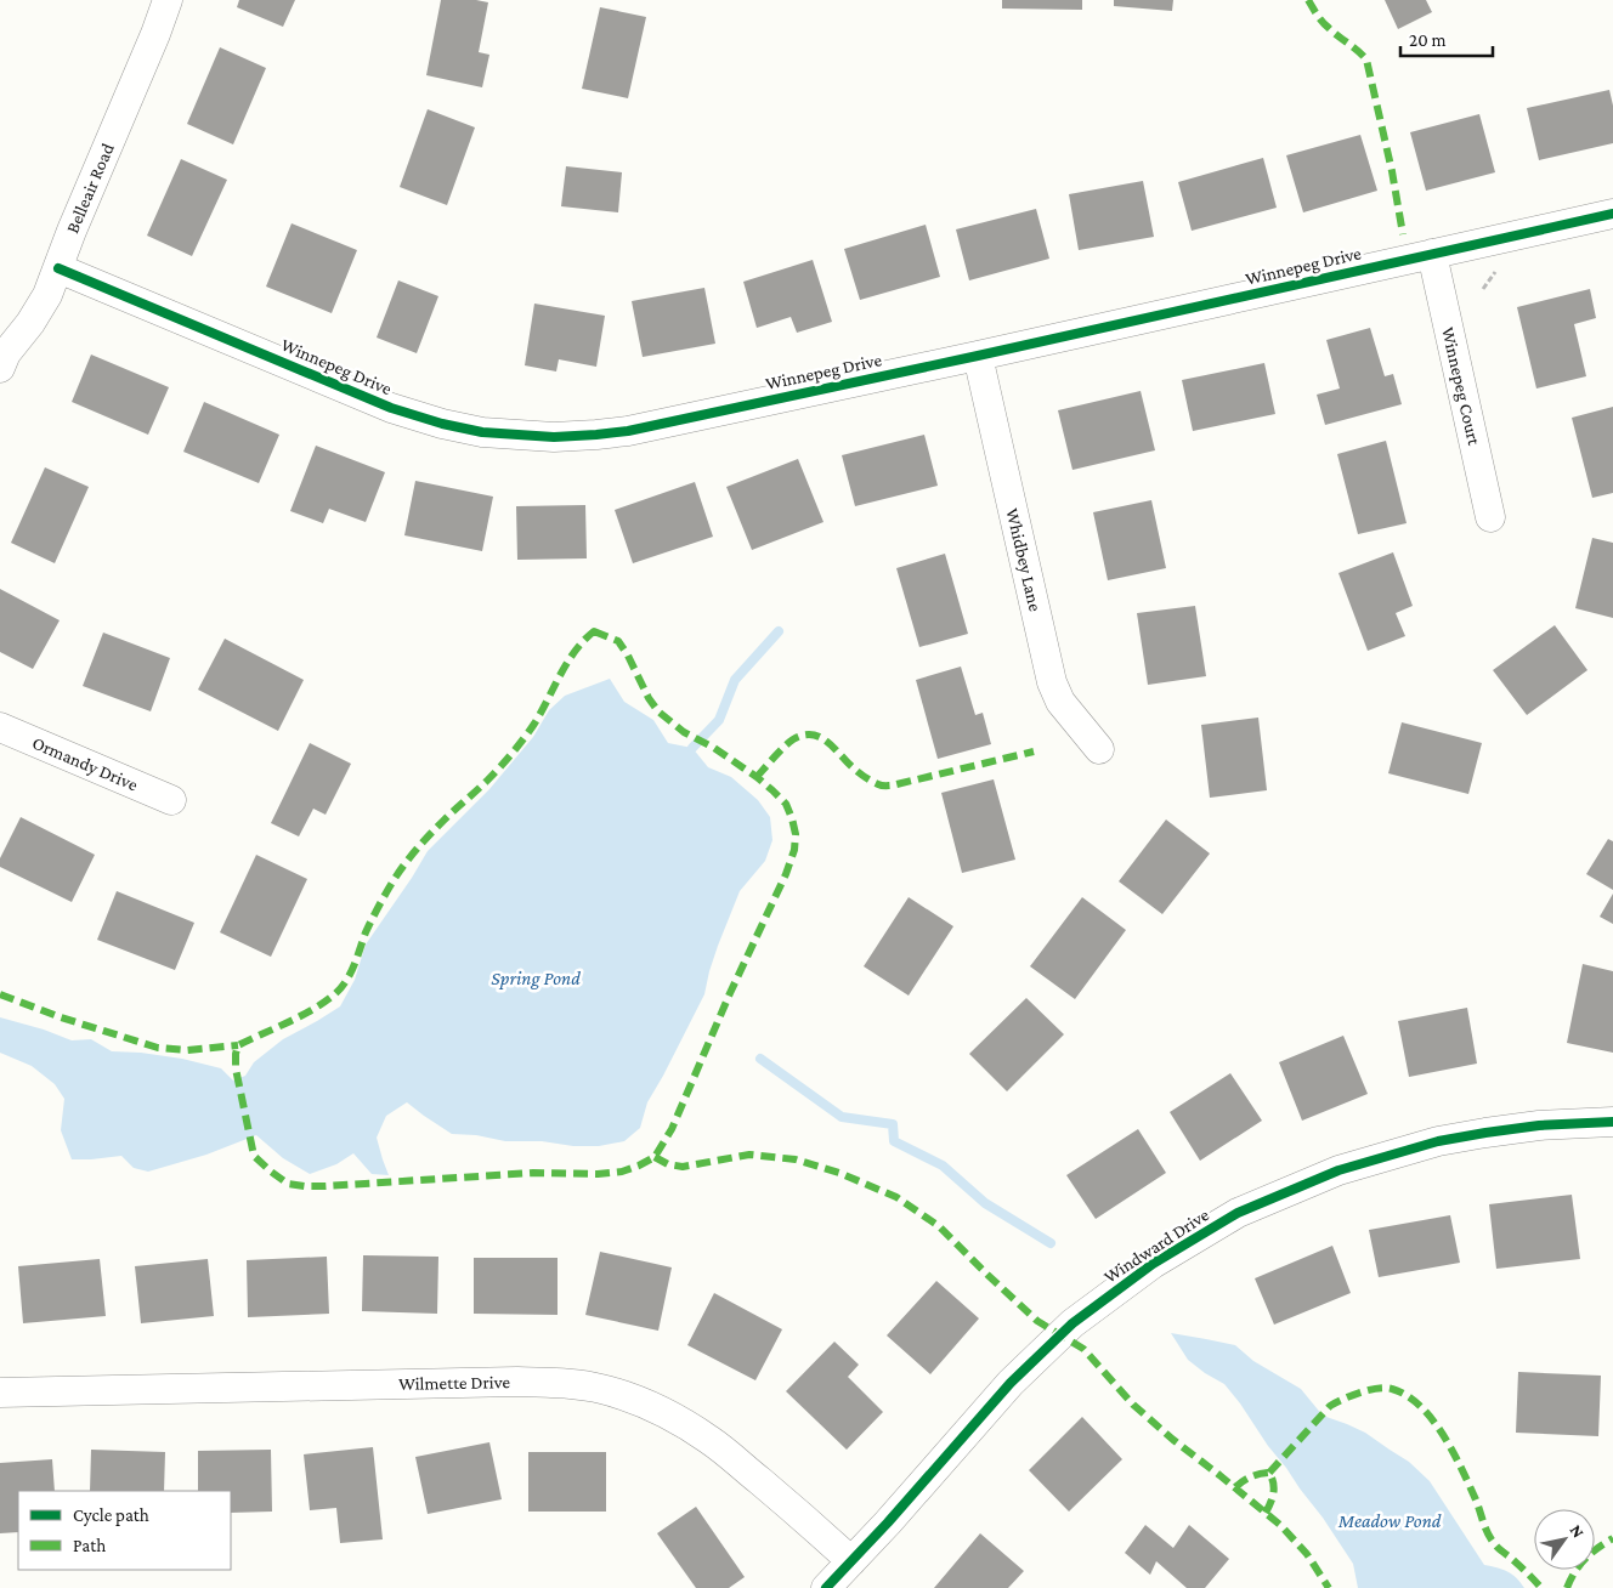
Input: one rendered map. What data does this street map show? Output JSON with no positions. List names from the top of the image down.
{
  "streets": {
    "street": [
      "Belleair Road",
      "Winnepeg Drive",
      "Winnepeg Court",
      "Whidbey Lane",
      "Ormandy Drive",
      "Windward Drive",
      "Wilmette Drive"
    ]
  },
  "crossings": [
    ["Belleair Road", "Winnepeg Drive"],
    ["Winnepeg Drive", "Winnepeg Court"],
    ["Winnepeg Drive", "Whidbey Lane"],
    ["Windward Drive", "Wilmette Drive"]
  ],
  "water": ["Spring Pond", "Meadow Pond"],
  "legend": ["Cycle path", "Path"],
  "scale_bar": "20 m",
  "north": "top right"
}
